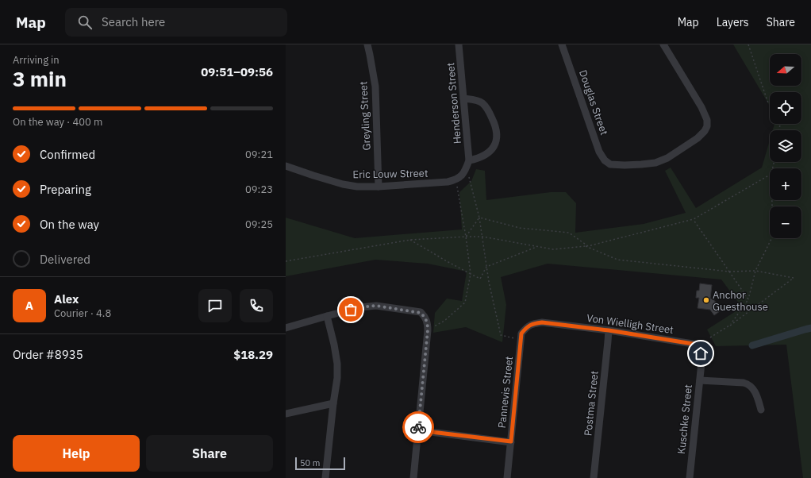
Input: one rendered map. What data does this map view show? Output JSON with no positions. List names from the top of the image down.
{
  "streets": {
    "street": [
      "Douglas Street",
      "Henderson Street",
      "Greyling Street",
      "Eric Louw Street",
      "Von Wielligh Street",
      "Pannevis Street",
      "Postma Street",
      "Kuschke Street"
    ]
  },
  "crossings": [
    ["Greyling Street", "Eric Louw Street"],
    ["Von Wielligh Street", "Pannevis Street"],
    ["Von Wielligh Street", "Postma Street"],
    ["Von Wielligh Street", "Kuschke Street"]
  ],
  "places": ["Anchor Guesthouse"],
  "scale_bar": "50 m",
  "north": "left",
  "page": {
    "header": "Map",
    "search": "Search here",
    "nav": ["Map", "Layers", "Share"],
    "heading": ["3 min", "Arriving in", "09:51–09:56"],
    "panel": [
      "Alex",
      "Courier · 4.8",
      "Order #8935",
      "$18.29"
    ],
    "map_buttons": ["+", "−"],
    "bar": "On the way · 400 m",
    "list": [
      ["Confirmed", "09:21"],
      ["Preparing", "09:23"],
      ["On the way", "09:25"],
      "Delivered"
    ],
    "round": "A",
    "buttons": ["Help", "Share"],
    "scale": "50 m"
  }
}
